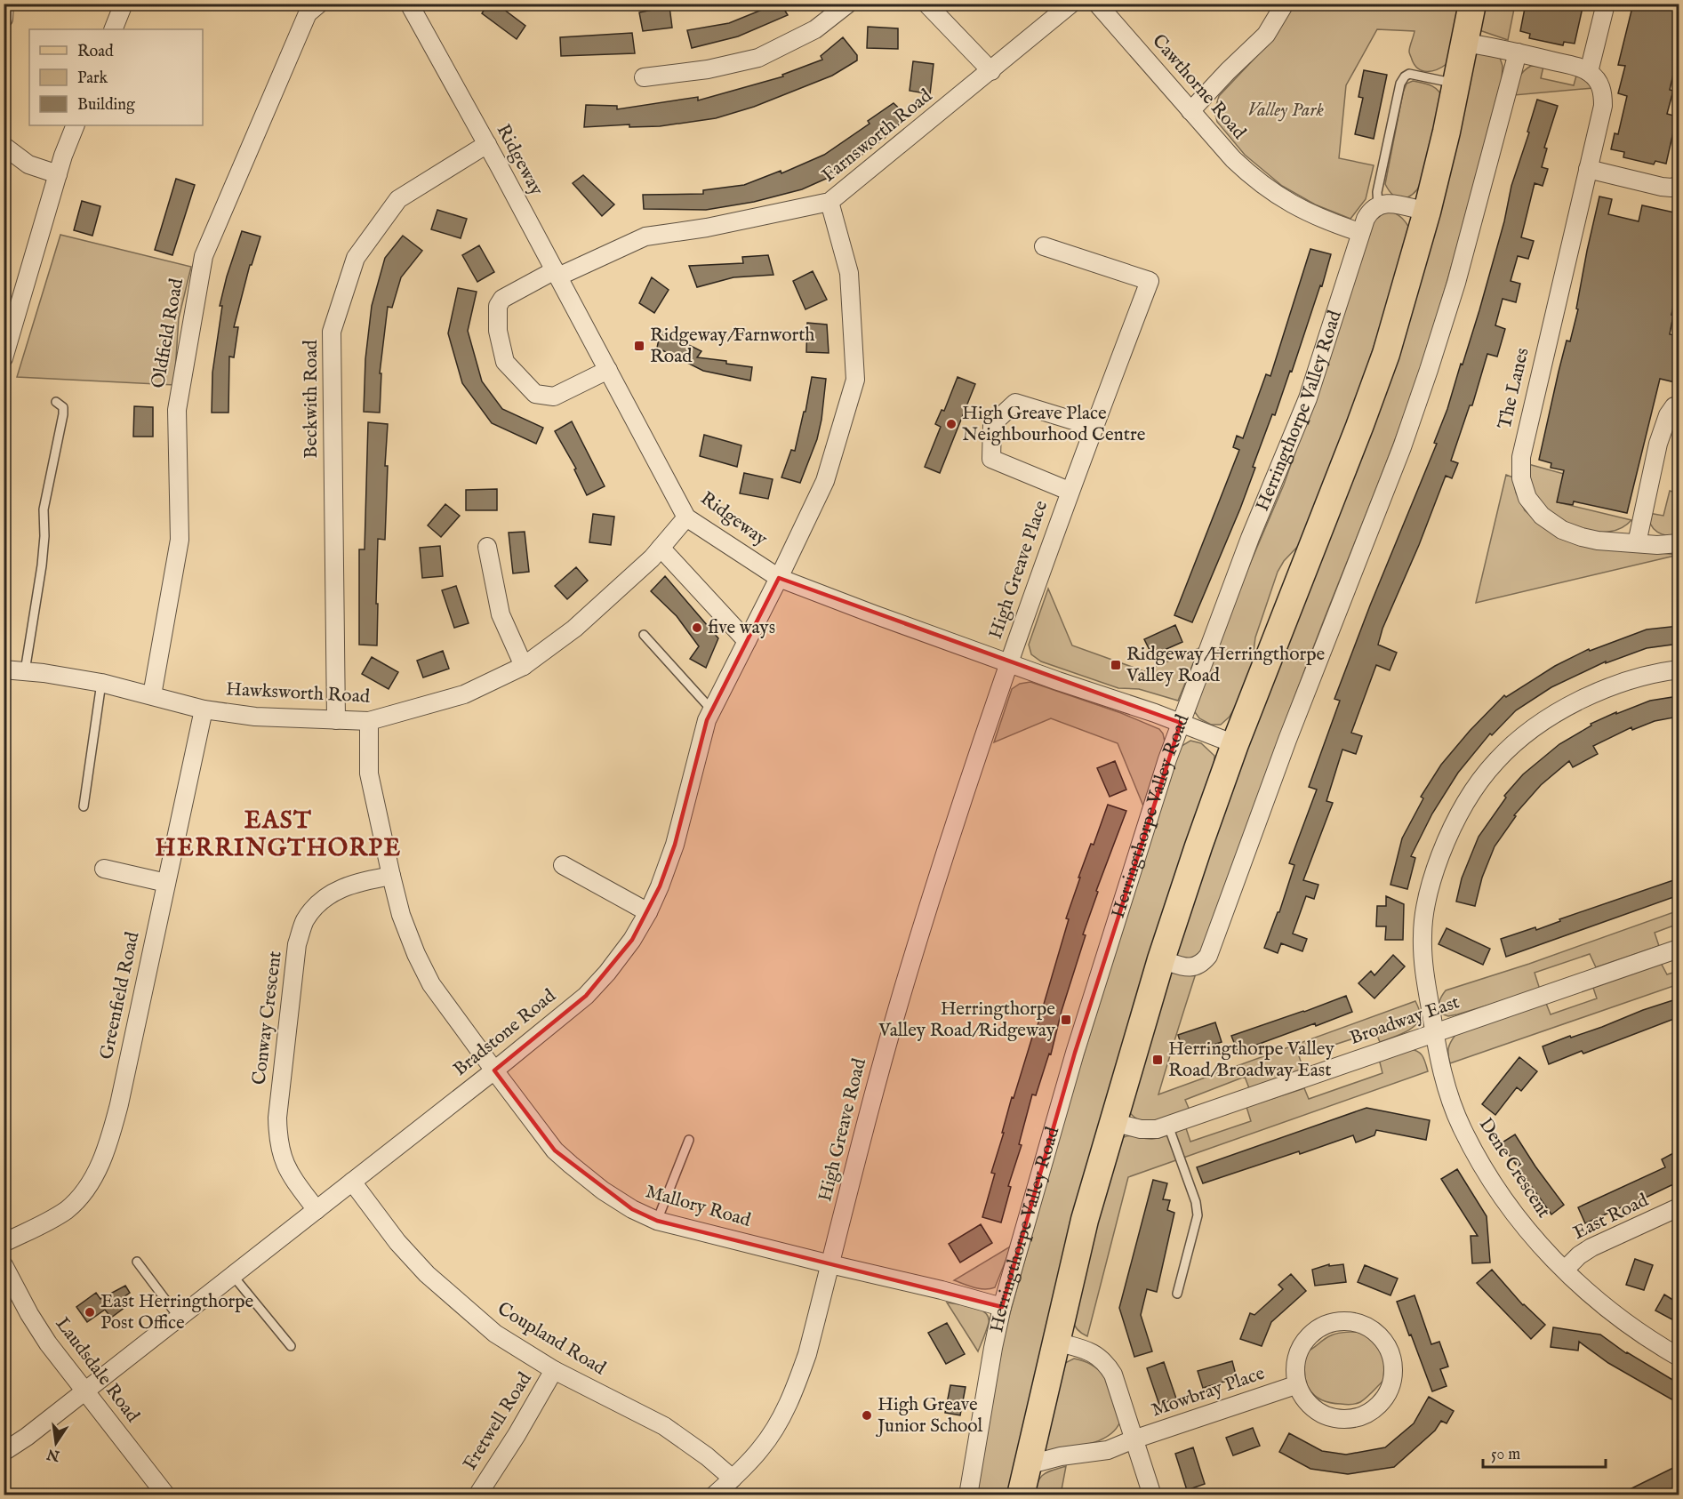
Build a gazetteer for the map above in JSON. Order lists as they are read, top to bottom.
{
  "streets": {
    "street": [
      "Cawthorne Road",
      "Farnsworth Road",
      "Ridgeway",
      "Oldfield Road",
      "The Lanes",
      "Beckwith Road",
      "Herringthorpe Valley Road",
      "High Greave Place",
      "Hawksworth Road",
      "Greenfield Road",
      "Conway Crescent",
      "Broadway East",
      "Bradstone Road",
      "High Greave Road",
      "Dene Crescent",
      "Mallory Road",
      "East Road",
      "Coupland Road",
      "Laudsdale Road",
      "Mowbray Place",
      "Fretwell Road"
    ]
  },
  "crossings": [
    ["Cawthorne Road", "Herringthorpe Valley Road"],
    ["Farnsworth Road", "Ridgeway"],
    ["Farnsworth Road", "Bradstone Road"],
    ["Ridgeway", "Beckwith Road"],
    ["Ridgeway", "Herringthorpe Valley Road"],
    ["Ridgeway", "High Greave Place"],
    ["Ridgeway", "Hawksworth Road"],
    ["Ridgeway", "Bradstone Road"],
    ["Ridgeway", "High Greave Road"],
    ["Oldfield Road", "Hawksworth Road"],
    ["Beckwith Road", "Hawksworth Road"],
    ["Herringthorpe Valley Road", "Mallory Road"],
    ["High Greave Place", "High Greave Road"],
    ["Hawksworth Road", "Greenfield Road"],
    ["Hawksworth Road", "Mallory Road"],
    ["Conway Crescent", "Bradstone Road"],
    ["Conway Crescent", "Mallory Road"],
    ["Broadway East", "Dene Crescent"],
    ["Bradstone Road", "Mallory Road"],
    ["Bradstone Road", "Coupland Road"],
    ["Bradstone Road", "Laudsdale Road"],
    ["High Greave Road", "Mallory Road"],
    ["High Greave Road", "Coupland Road"],
    ["Dene Crescent", "East Road"],
    ["Coupland Road", "Fretwell Road"]
  ],
  "districts": ["EAST HERRINGTHORPE"],
  "parks": ["Valley Park"],
  "places": {
    "transit": [
      "Ridgeway/Farnworth Road",
      "Ridgeway/Herringthorpe Valley Road",
      "Herringthorpe Valley Road/Ridgeway",
      "Herringthorpe Valley Road/Broadway East"
    ],
    "other": [
      "High Greave Place Neighbourhood Centre",
      "five ways",
      "East Herringthorpe Post Office",
      "High Greave Junior School"
    ]
  },
  "legend": ["Road", "Park", "Building"],
  "scale_bar": "50 m",
  "north": "bottom"
}
